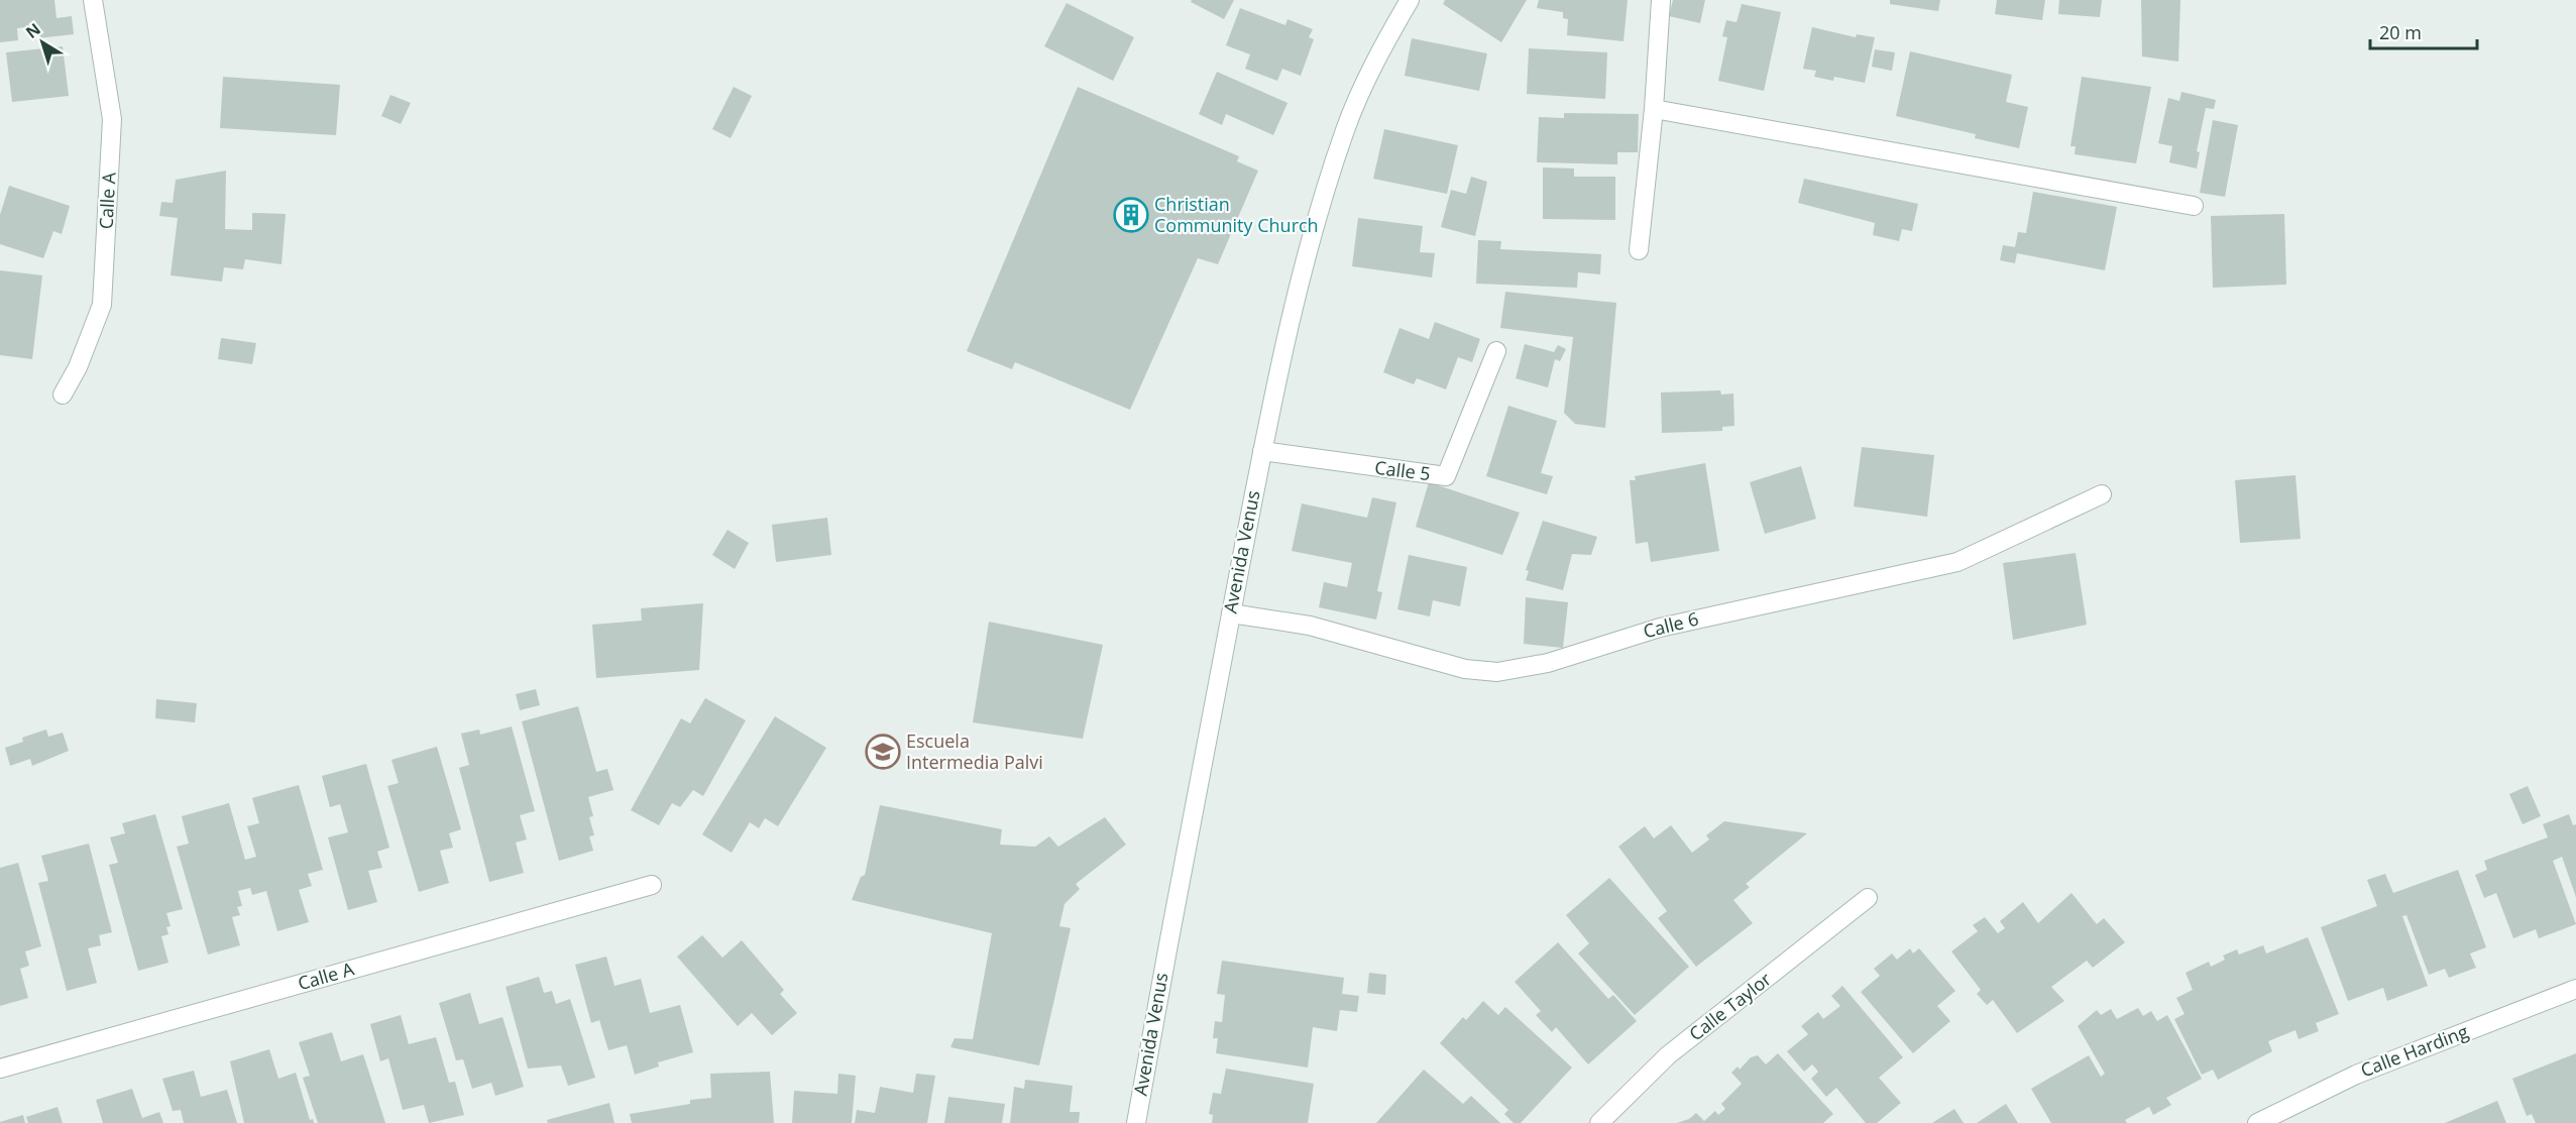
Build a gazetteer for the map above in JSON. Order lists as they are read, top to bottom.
{
  "streets": {
    "street": [
      "Calle A",
      "Calle 5",
      "Avenida Venus",
      "Calle 6",
      "Calle Taylor",
      "Calle Harding"
    ]
  },
  "crossings": [
    ["Calle 5", "Avenida Venus"],
    ["Avenida Venus", "Calle 6"]
  ],
  "places": {
    "building": ["Christian Community Church"],
    "school or university": ["Escuela Intermedia Palvi"]
  },
  "scale_bar": "20 m",
  "north": "top left"
}
